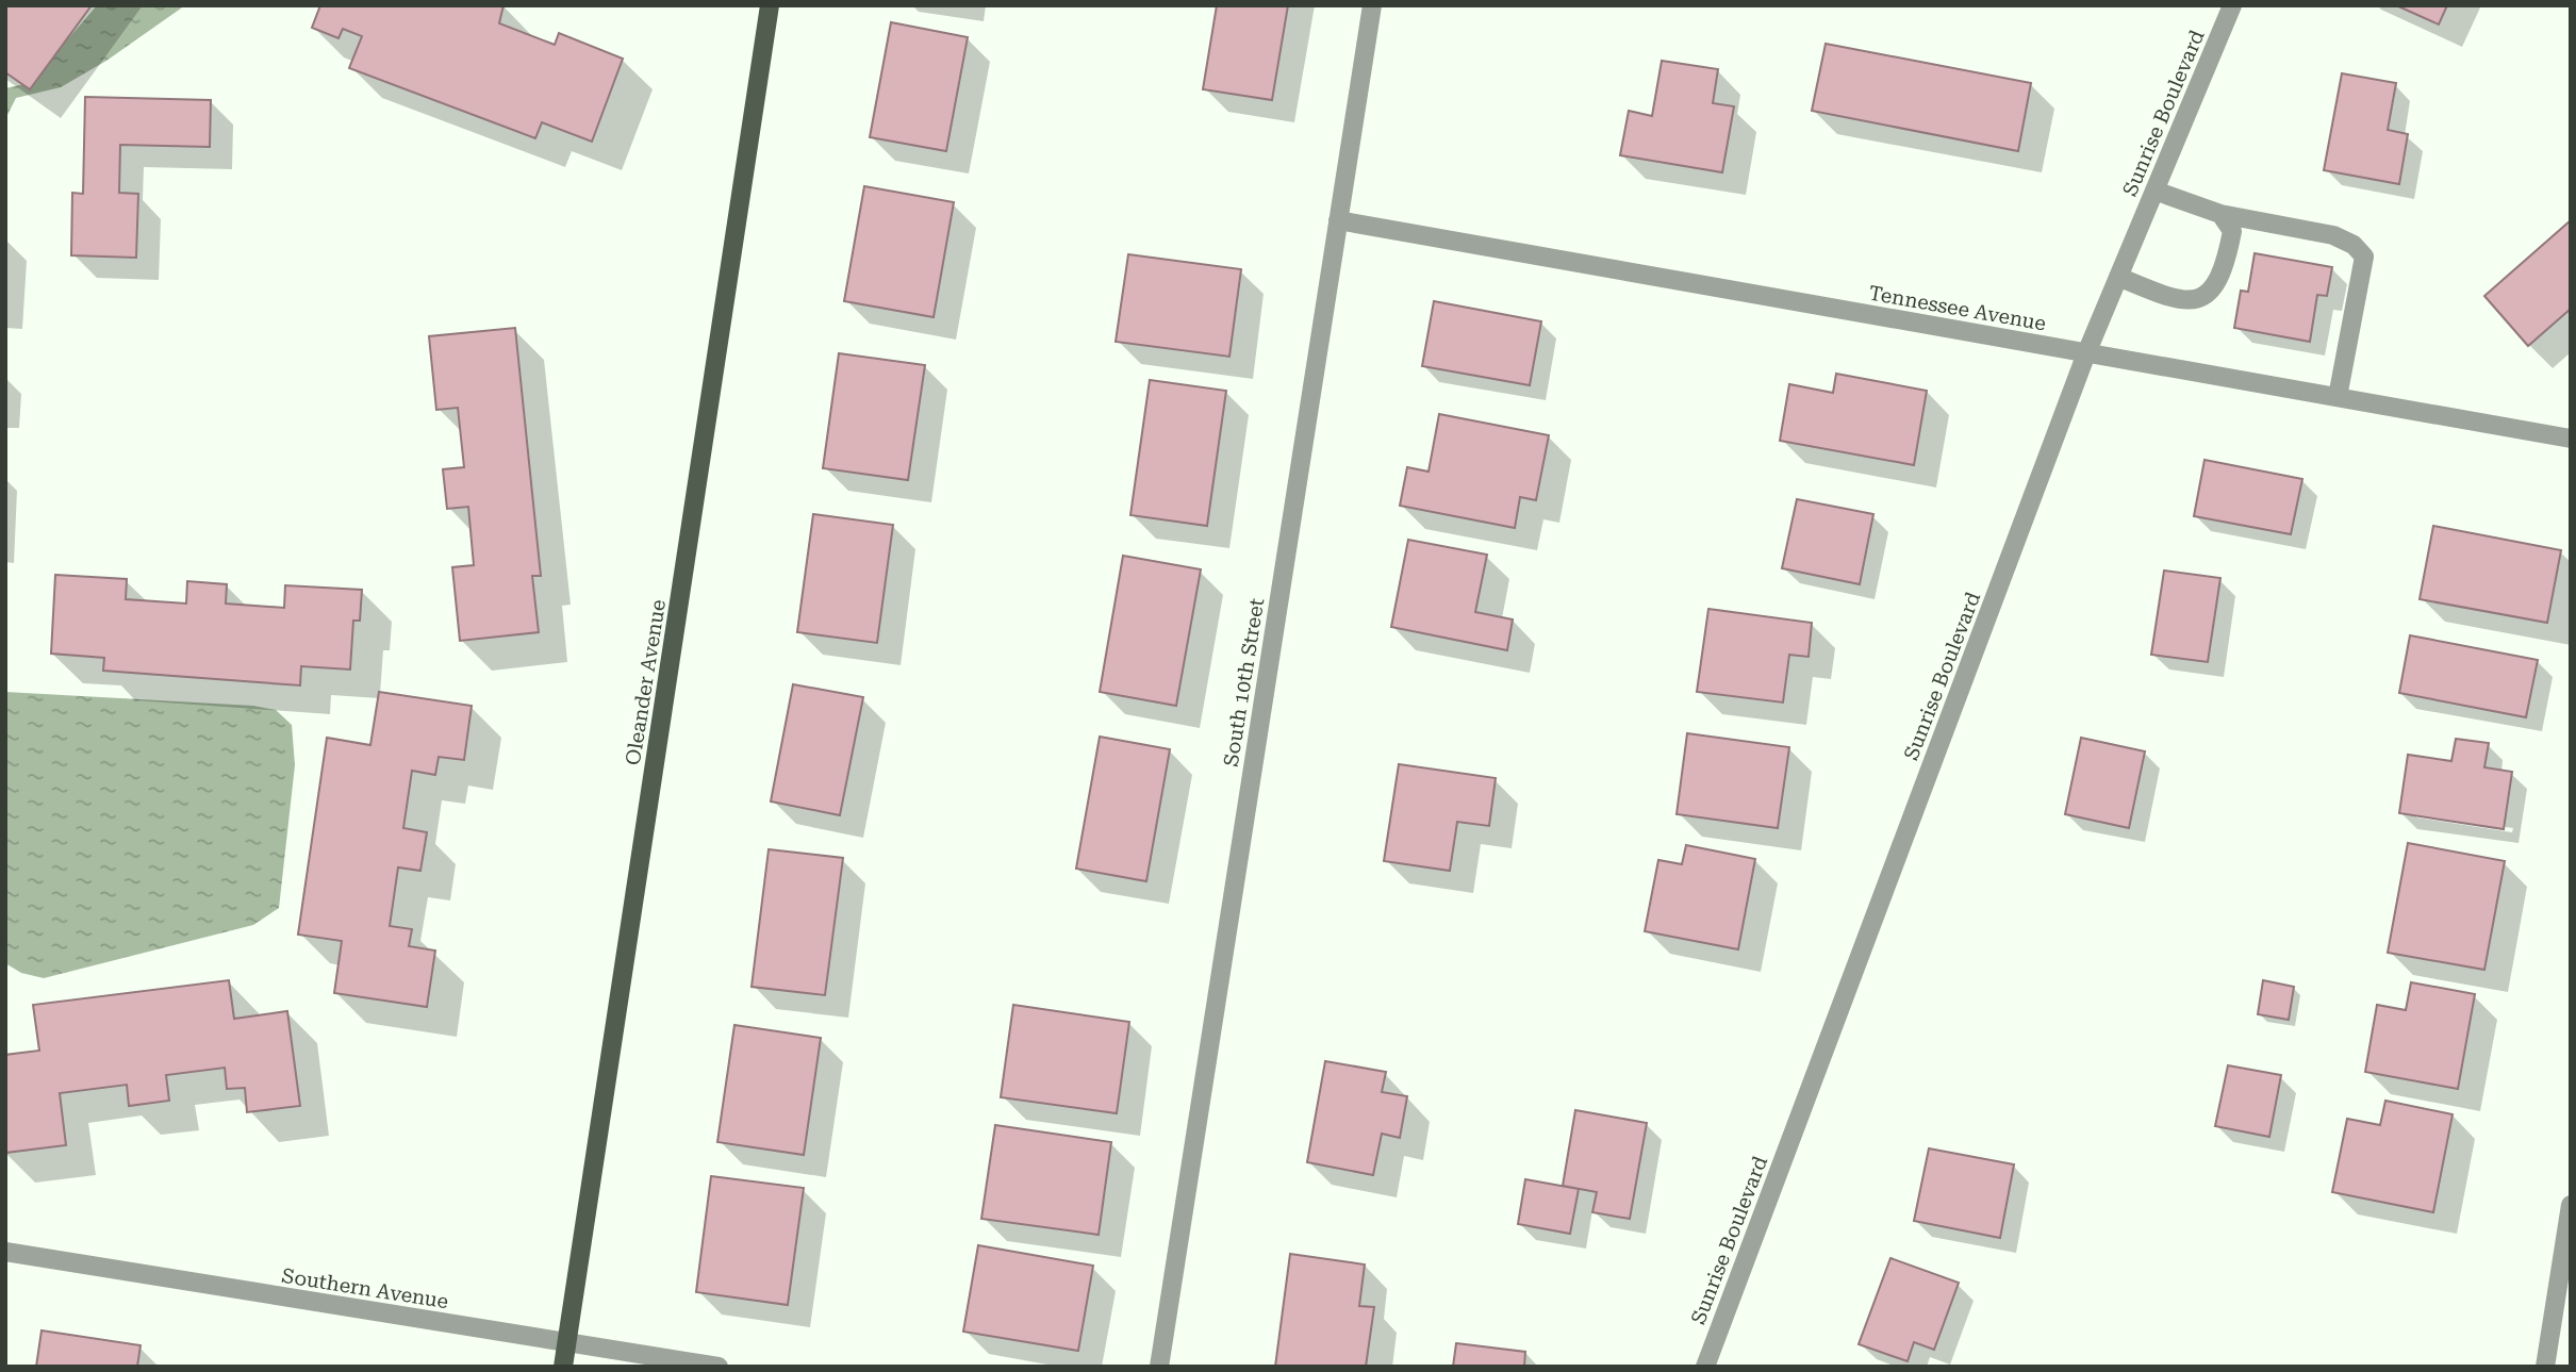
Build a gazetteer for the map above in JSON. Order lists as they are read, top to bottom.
{
  "streets": {
    "main road": ["Oleander Avenue"],
    "street": [
      "Sunrise Boulevard",
      "Tennessee Avenue",
      "South 10th Street",
      "Southern Avenue"
    ]
  },
  "crossings": [
    ["Sunrise Boulevard", "Tennessee Avenue"],
    ["Tennessee Avenue", "South 10th Street"],
    ["Oleander Avenue", "Southern Avenue"]
  ]
}
